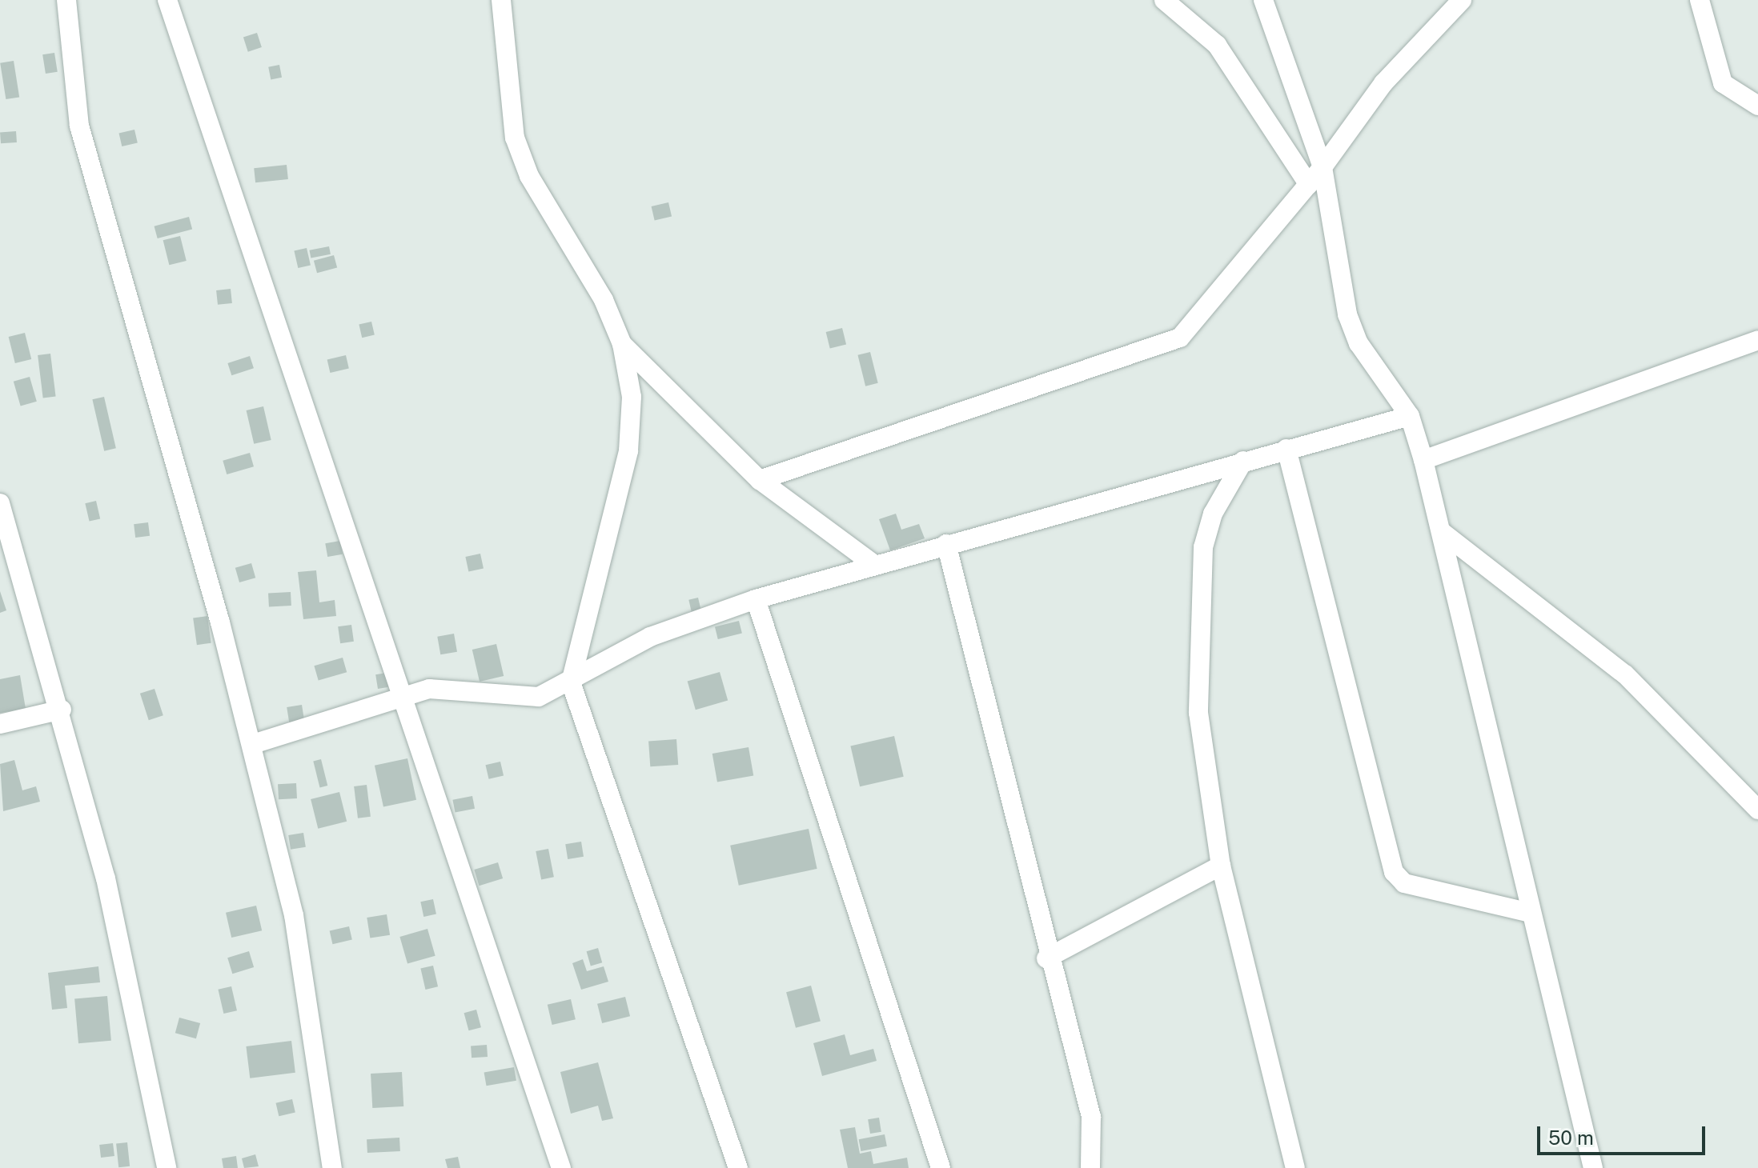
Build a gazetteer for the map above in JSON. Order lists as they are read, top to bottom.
{
  "scale_bar": "50 m"
}
